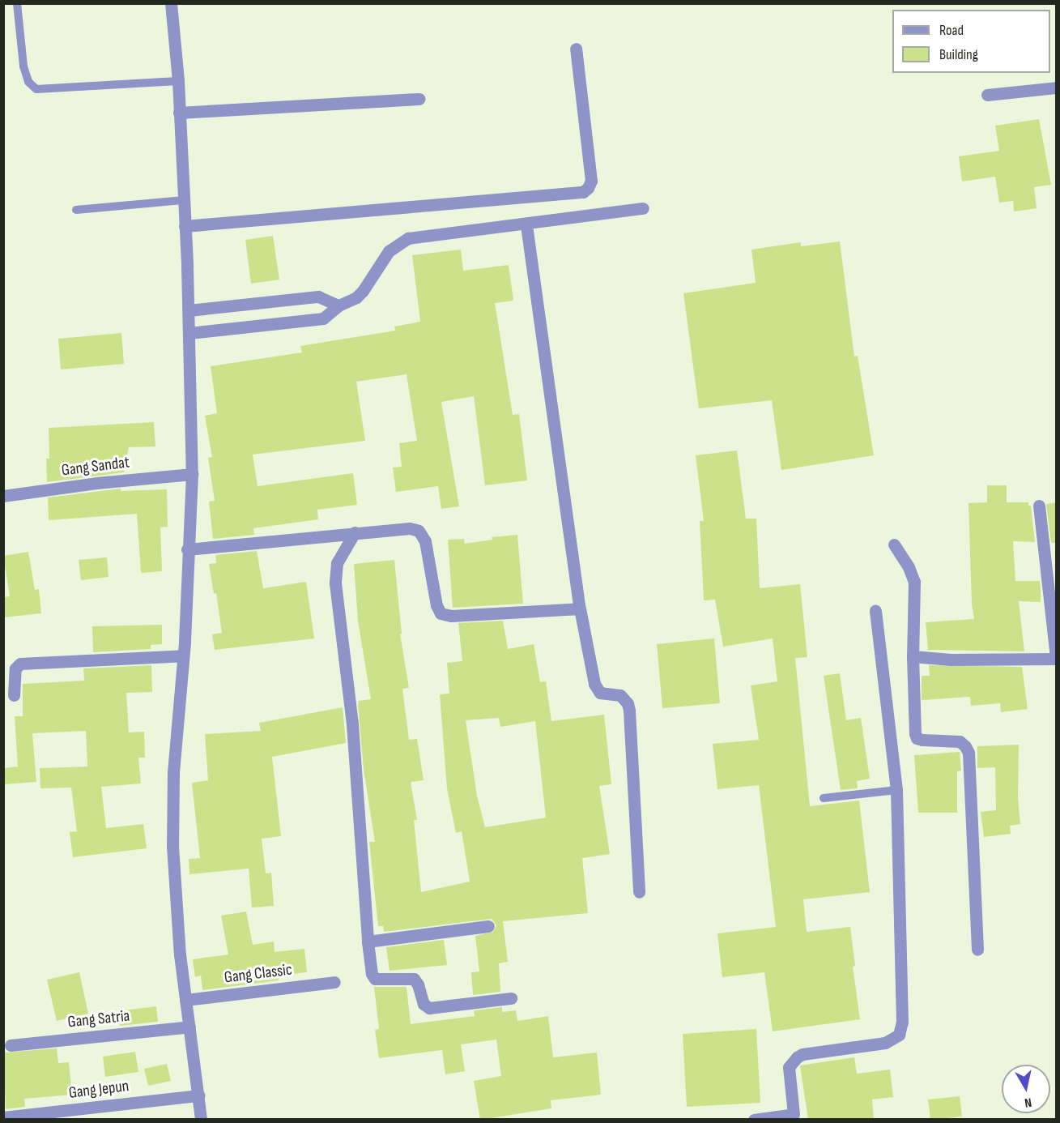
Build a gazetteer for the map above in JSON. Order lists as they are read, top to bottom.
{
  "streets": {
    "street": [
      "Gang Sandat",
      "Gang Classic",
      "Gang Satria",
      "Gang Jepun"
    ]
  },
  "legend": ["Road", "Building"],
  "north": "bottom"
}
